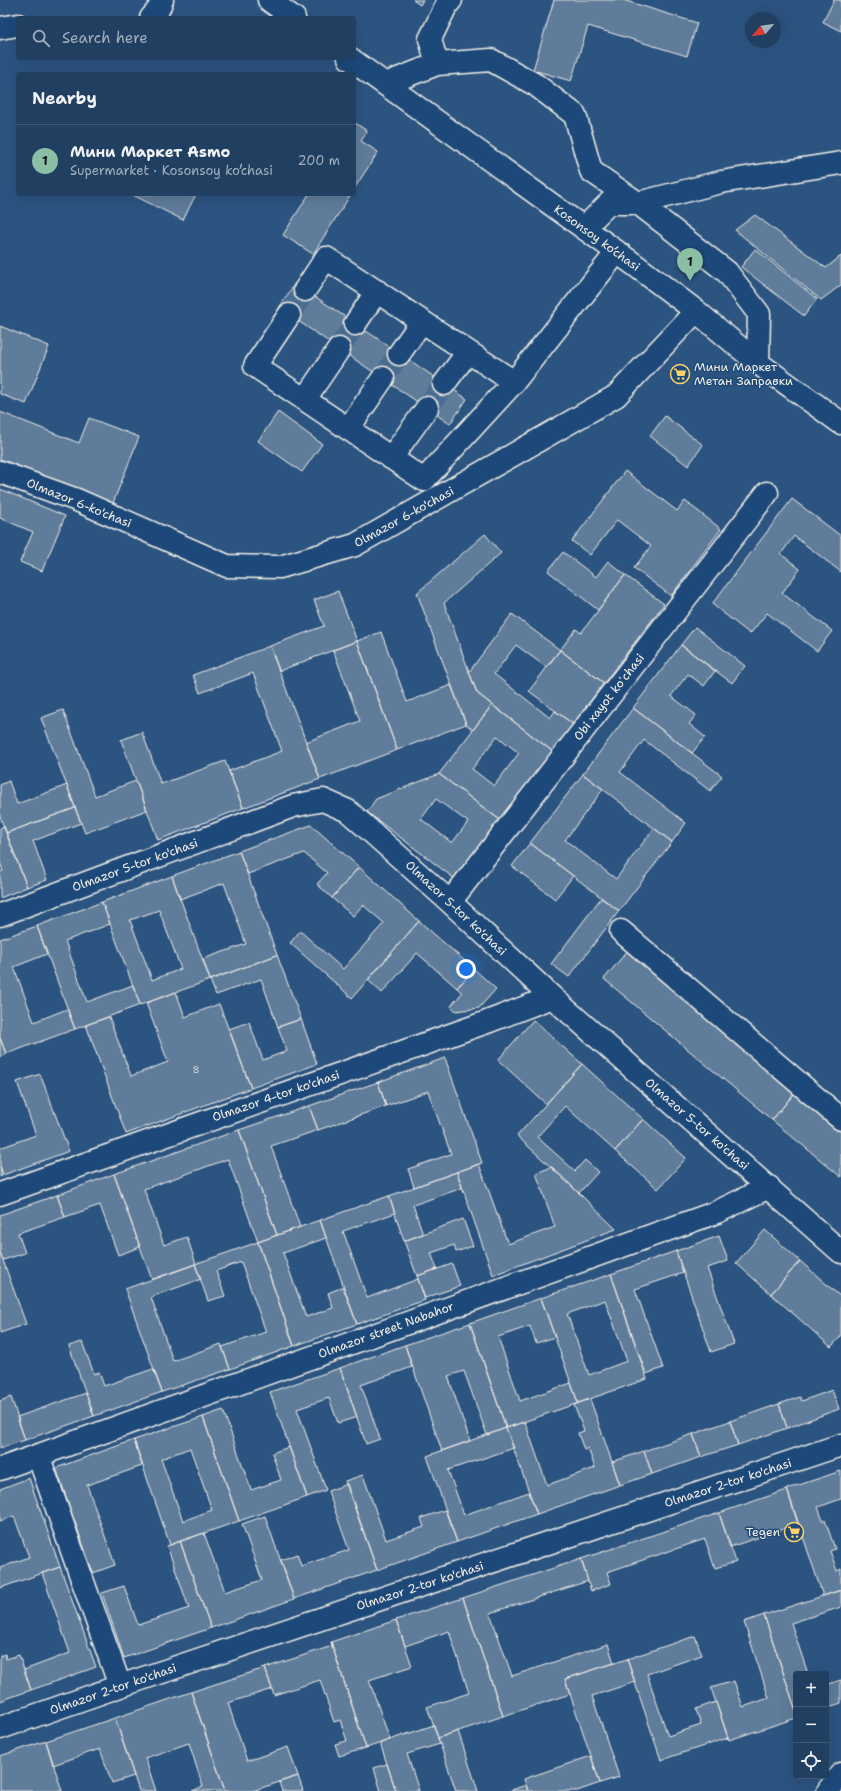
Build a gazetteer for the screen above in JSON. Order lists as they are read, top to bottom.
{
  "streets": {
    "street": [
      "Kosonsoy ko’chasi",
      "Olmazor 6-ko'chasi",
      "Obi xayot koʻchasi",
      "Olmazor 5-tor ko'chasi",
      "Olmazor 4-tor ko'chasi",
      "Olmazor street Nabahor",
      "Olmazor 2-tor ko'chasi"
    ]
  },
  "crossings": [
    ["Kosonsoy ko’chasi", "Olmazor 6-ko'chasi"],
    ["Obi xayot koʻchasi", "Olmazor 5-tor ko'chasi"],
    ["Olmazor 5-tor ko'chasi", "Olmazor 4-tor ko'chasi"],
    ["Olmazor 5-tor ko'chasi", "Olmazor street Nabahor"]
  ],
  "places": {
    "supermarket": ["Мини Маркет Метан Заправки", "Tegen"]
  },
  "house_numbers": ["8"],
  "north": "bottom left",
  "page": {
    "search": "Search here",
    "heading": "Nearby",
    "list": [
      {
        "mark": "1",
        "name": "Мини Маркет Asmo",
        "note": "Supermarket · Kosonsoy ko’chasi",
        "value": "200 m"
      }
    ],
    "pins": "1",
    "map_buttons": ["+", "−"]
  }
}
